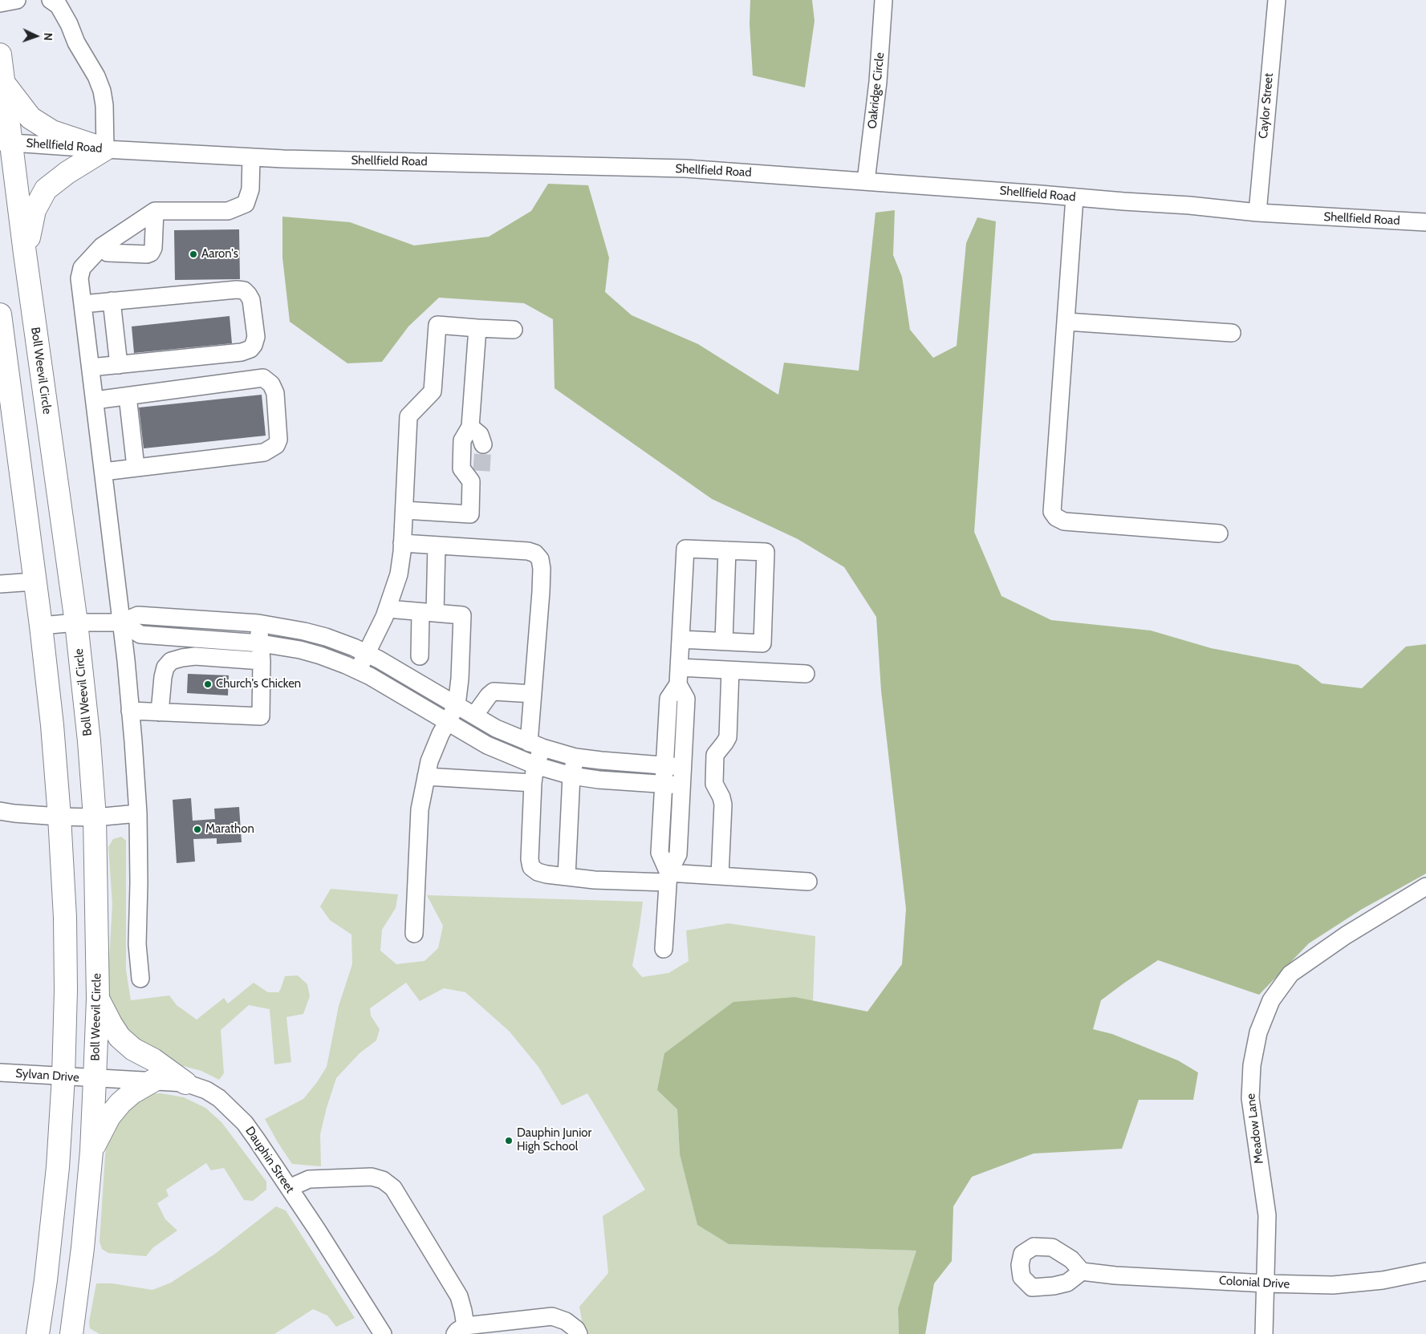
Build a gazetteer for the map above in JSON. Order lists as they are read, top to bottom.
{
  "streets": {
    "highway": ["Boll Weevil Circle"],
    "street": [
      "Oakridge Circle",
      "Caylor Street",
      "Shellfield Road",
      "Sylvan Drive",
      "Meadow Lane",
      "Dauphin Street",
      "Colonial Drive"
    ]
  },
  "crossings": [
    ["Oakridge Circle", "Shellfield Road"],
    ["Caylor Street", "Shellfield Road"],
    ["Shellfield Road", "Boll Weevil Circle"],
    ["Boll Weevil Circle", "Sylvan Drive"],
    ["Boll Weevil Circle", "Dauphin Street"],
    ["Sylvan Drive", "Dauphin Street"],
    ["Meadow Lane", "Colonial Drive"]
  ],
  "places": [
    "Aaron's",
    "Church's Chicken",
    "Marathon",
    "Dauphin Junior High School"
  ],
  "north": "right"
}
